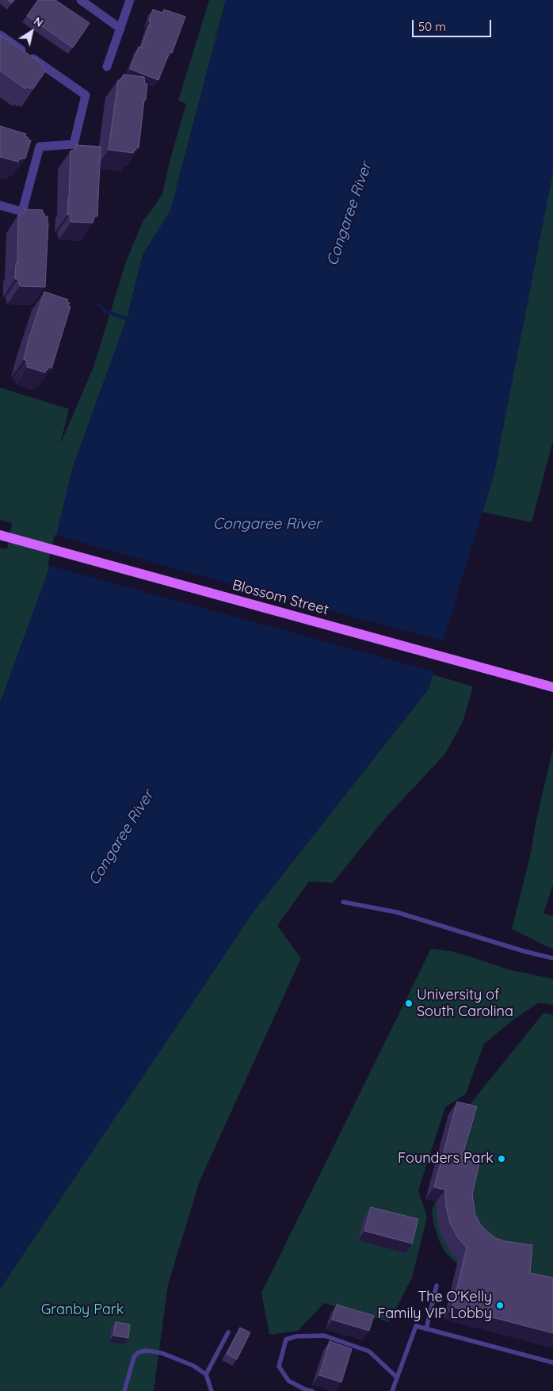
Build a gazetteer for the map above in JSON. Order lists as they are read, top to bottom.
{
  "streets": {
    "main road": ["Blossom Street"]
  },
  "water": ["Congaree River"],
  "parks": ["Granby Park"],
  "places": ["University of South Carolina", "Founders Park", "The O'Kelly Family VIP Lobby"],
  "scale_bar": "50 m",
  "north": "top right"
}
